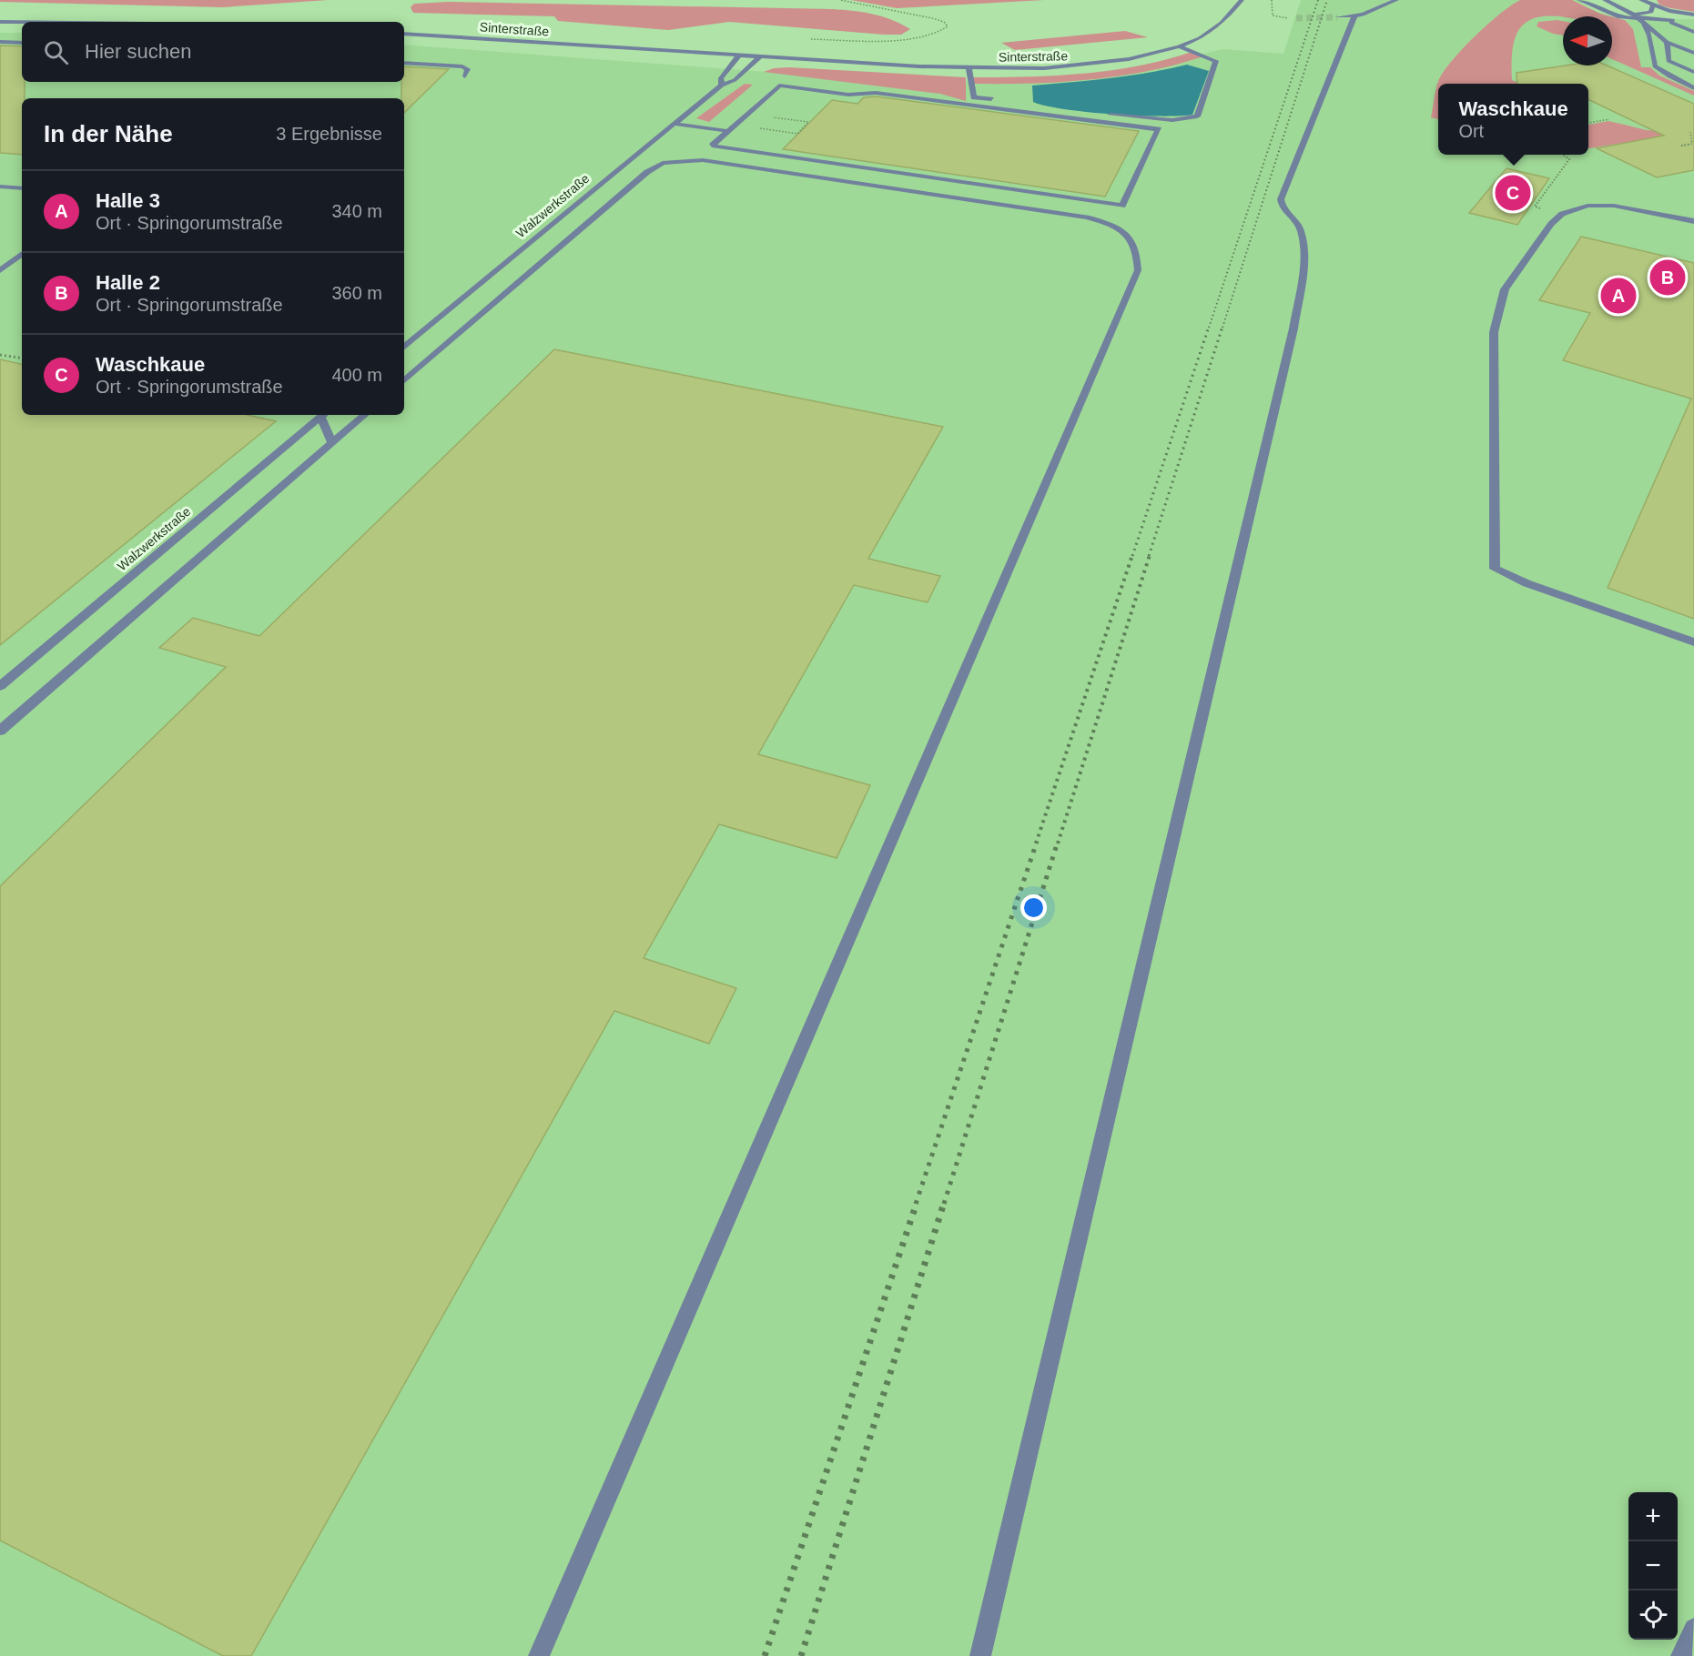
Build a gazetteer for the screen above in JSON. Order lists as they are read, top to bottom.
{
  "streets": {
    "street": ["Sinterstraße", "Walzwerkstraße"]
  },
  "crossings": [
    ["Sinterstraße", "Walzwerkstraße"]
  ],
  "north": "left",
  "page": {
    "search": "Hier suchen",
    "popup": ["Waschkaue", "Ort"],
    "heading": ["In der Nähe", "3 Ergebnisse"],
    "list": [
      {
        "mark": "A",
        "name": "Halle 3",
        "note": "Ort · Springorumstraße",
        "value": "340 m"
      },
      {
        "mark": "B",
        "name": "Halle 2",
        "note": "Ort · Springorumstraße",
        "value": "360 m"
      },
      {
        "mark": "C",
        "name": "Waschkaue",
        "note": "Ort · Springorumstraße",
        "value": "400 m"
      }
    ],
    "pins": ["C", "B", "A"],
    "map_buttons": ["+", "−"]
  }
}
